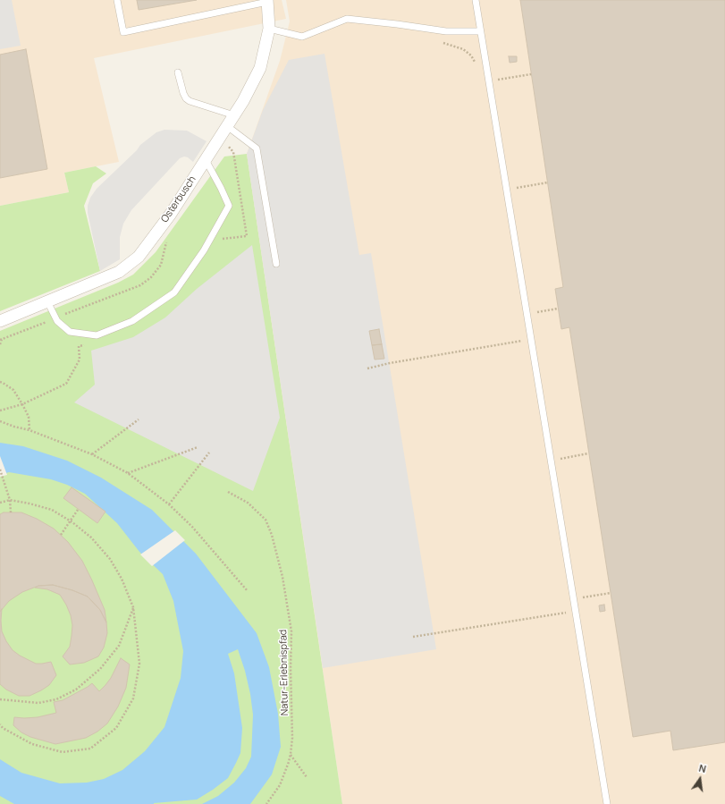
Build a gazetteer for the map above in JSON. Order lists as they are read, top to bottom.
{
  "streets": {
    "street": ["Osterbusch"],
    "path": ["Natur-Erlebnispfad"]
  },
  "north": "top"
}
